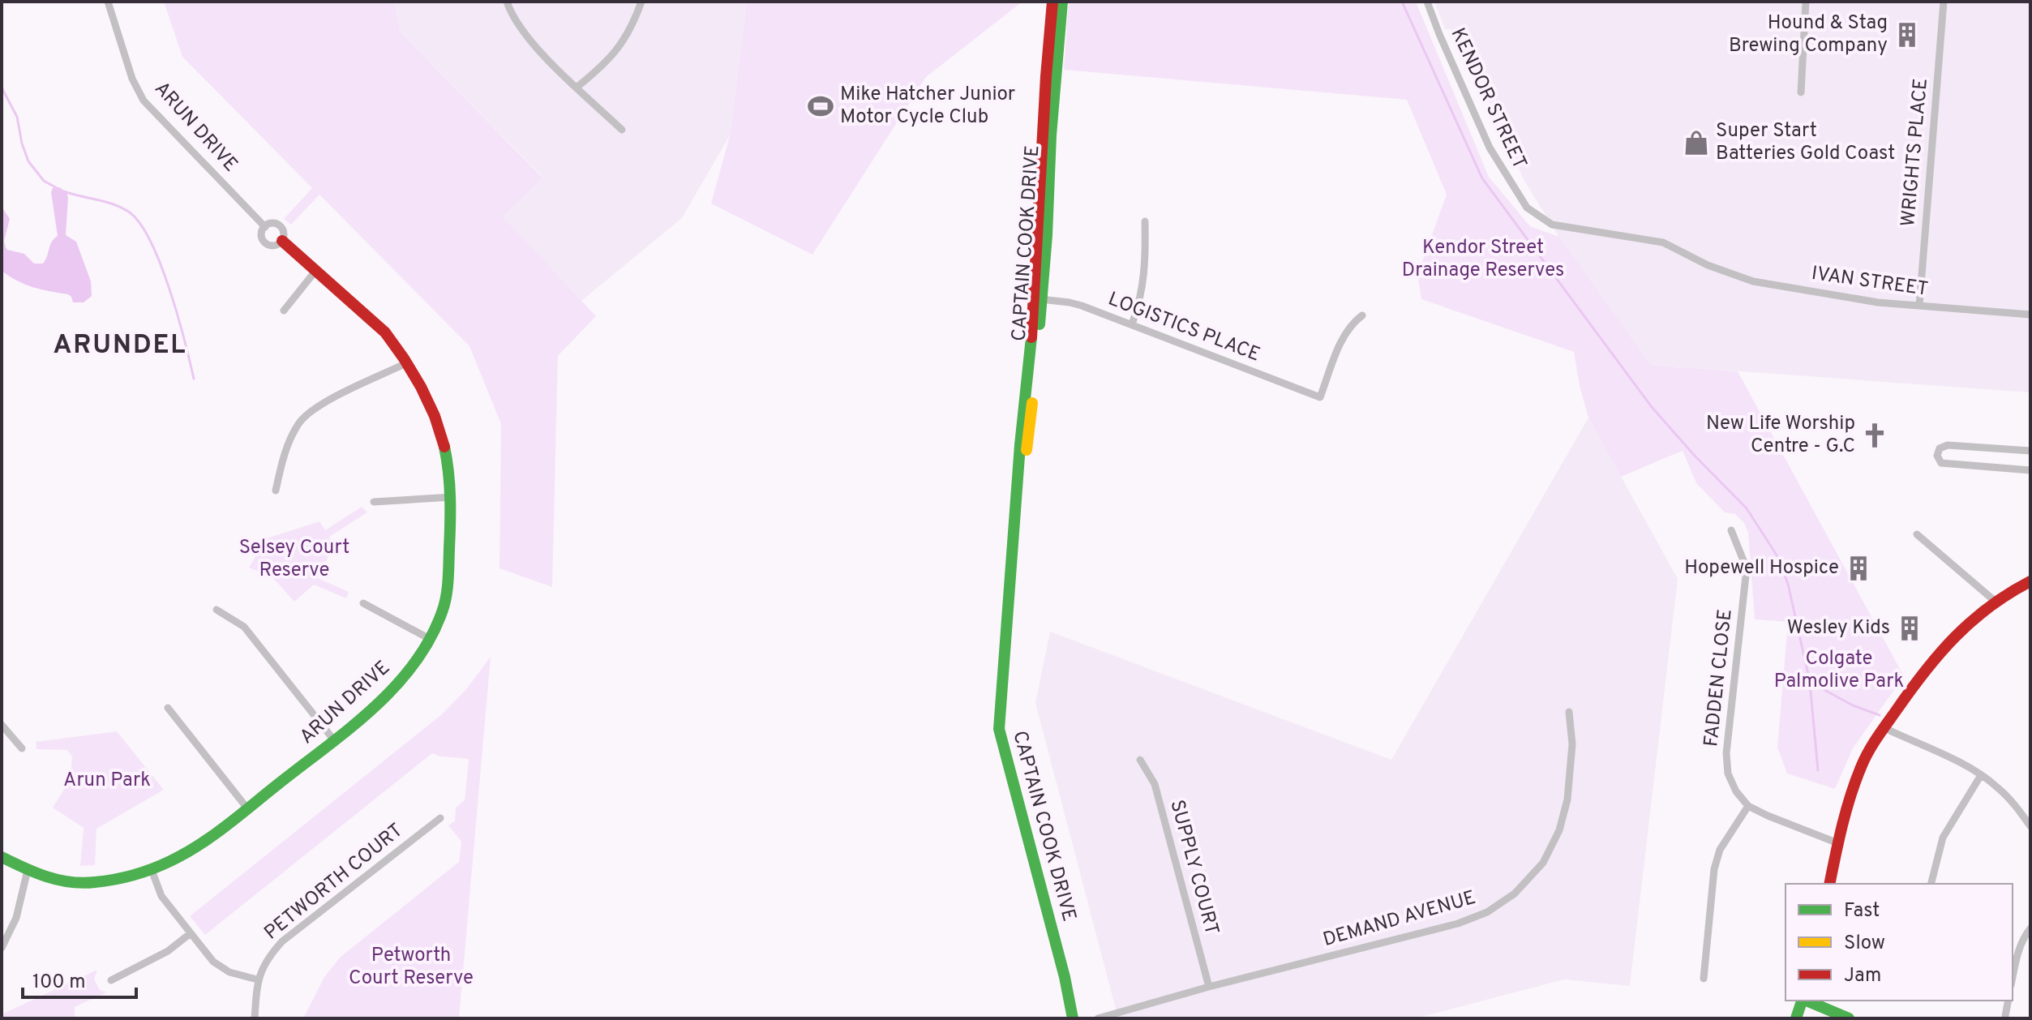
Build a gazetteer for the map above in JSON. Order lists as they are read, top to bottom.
{
  "streets": {
    "street": [
      "KENDOR STREET",
      "ARUN DRIVE",
      "WRIGHTS PLACE",
      "CAPTAIN COOK DRIVE",
      "IVAN STREET",
      "LOGISTICS PLACE",
      "FADDEN CLOSE",
      "SUPPLY COURT",
      "PETWORTH COURT",
      "DEMAND AVENUE"
    ]
  },
  "crossings": [
    ["KENDOR STREET", "IVAN STREET"],
    ["WRIGHTS PLACE", "IVAN STREET"],
    ["CAPTAIN COOK DRIVE", "LOGISTICS PLACE"],
    ["SUPPLY COURT", "DEMAND AVENUE"]
  ],
  "districts": ["ARUNDEL"],
  "parks": [
    "Kendor Street Drainage Reserves",
    "Selsey Court Reserve",
    "Colgate Palmolive Park",
    "Arun Park",
    "Petworth Court Reserve"
  ],
  "places": {
    "building": ["Hound & Stag Brewing Company", "Hopewell Hospice", "Wesley Kids"],
    "sports": ["Mike Hatcher Junior Motor Cycle Club"],
    "shop": ["Super Start Batteries Gold Coast"],
    "church": ["New Life Worship Centre - G.C"]
  },
  "legend": ["Fast", "Slow", "Jam"],
  "scale_bar": "100 m"
}
